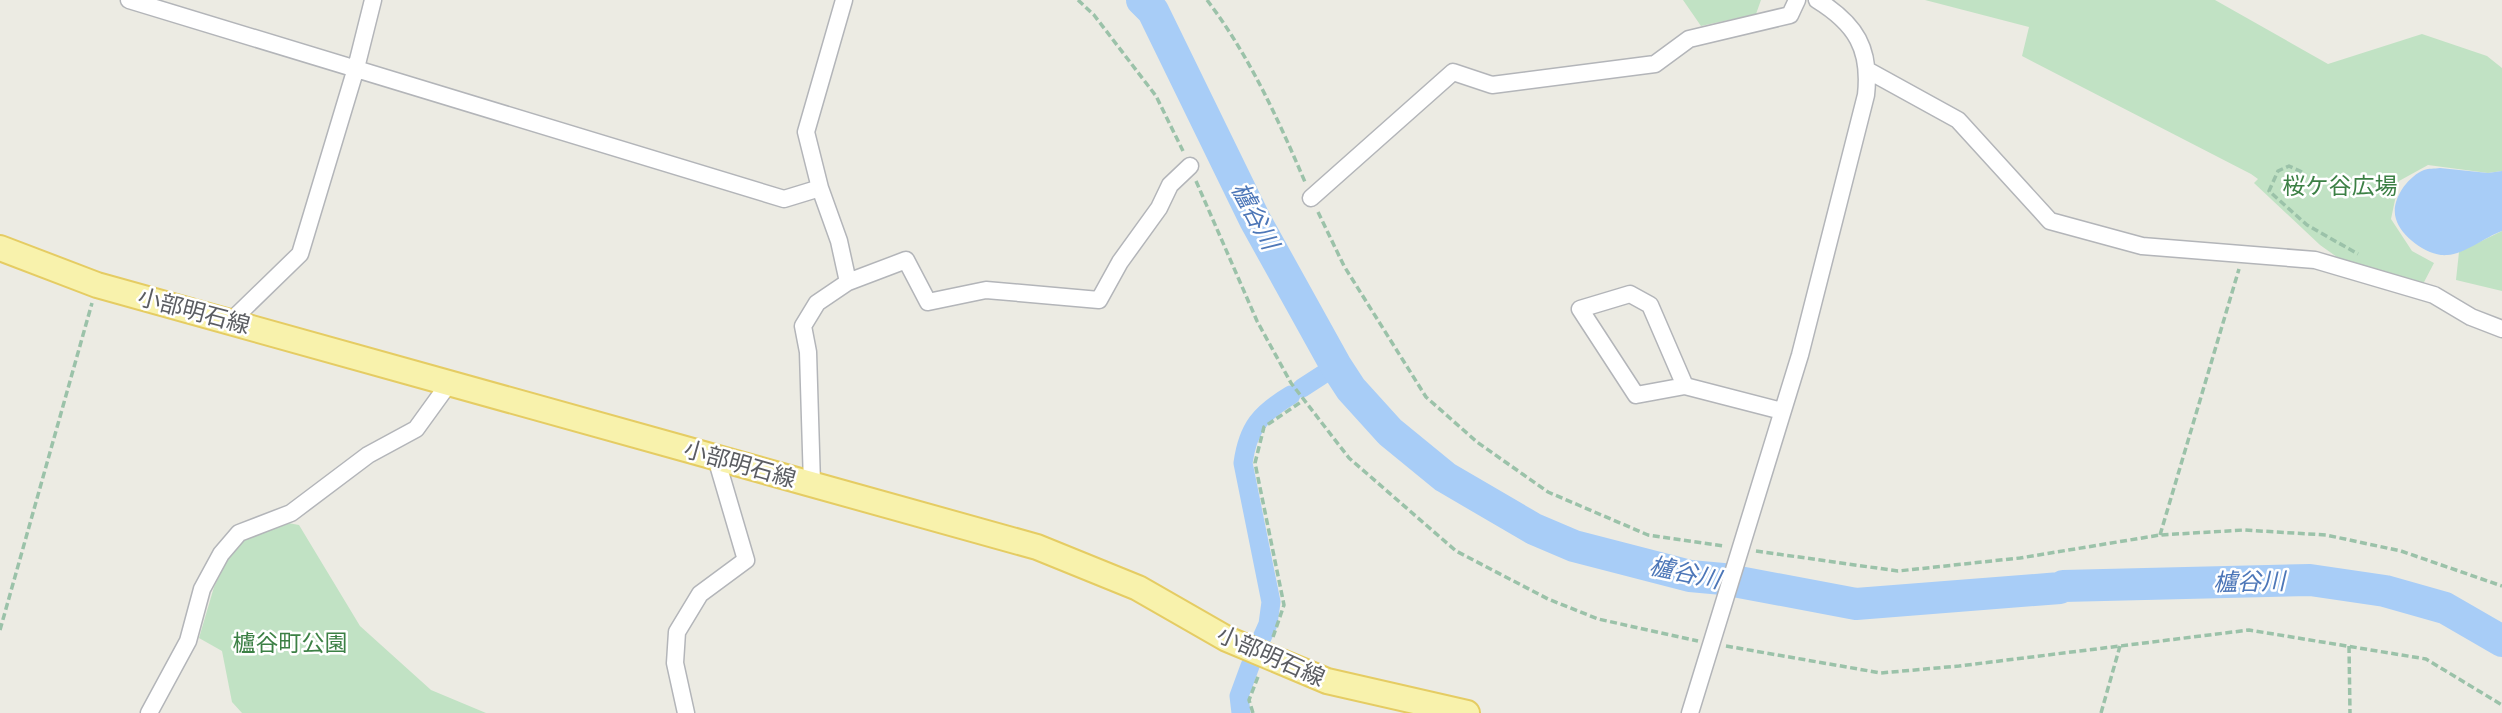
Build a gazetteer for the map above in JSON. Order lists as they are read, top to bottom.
{
  "streets": {
    "main road": ["小部明石線"]
  },
  "water": ["櫨谷川"],
  "parks": ["桜ケ谷広場", "櫨谷町公園"]
}
